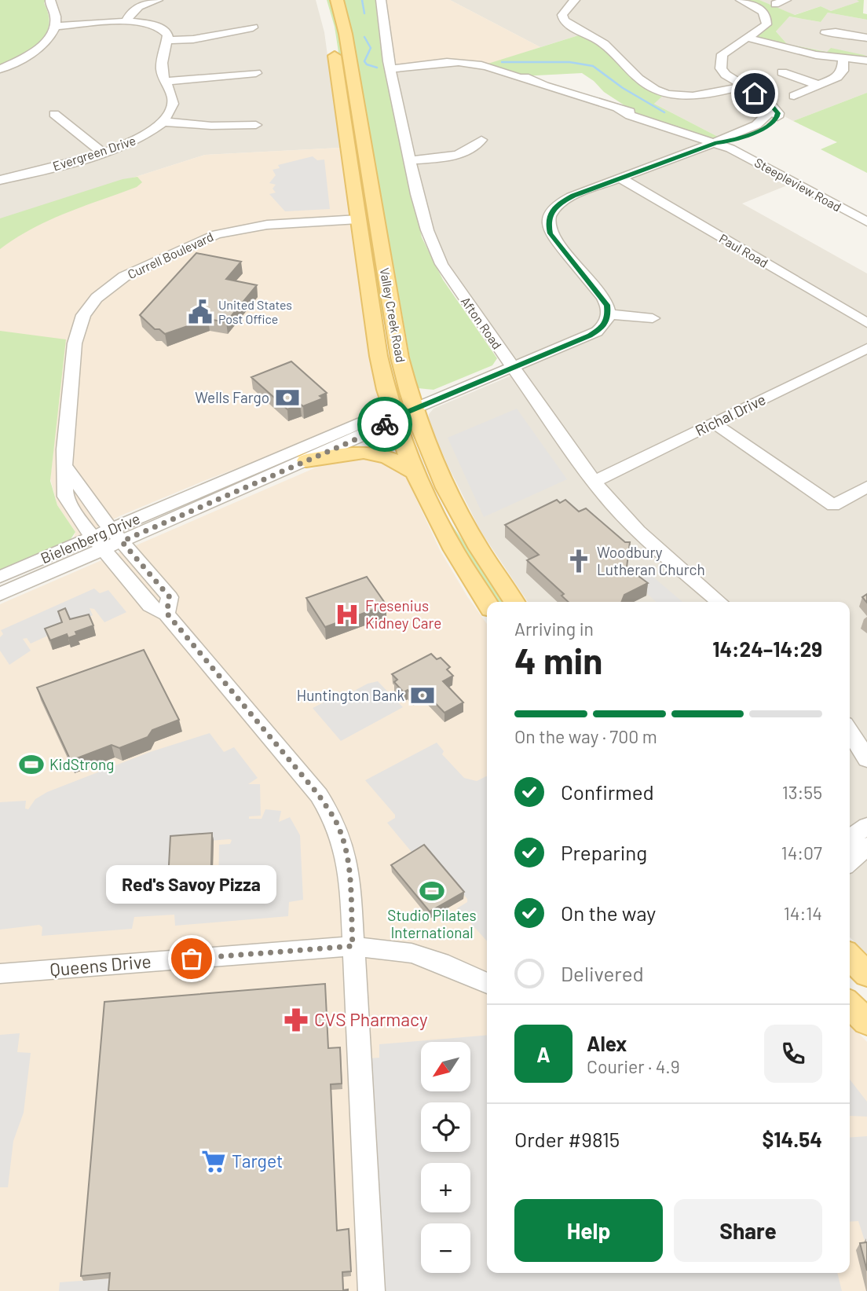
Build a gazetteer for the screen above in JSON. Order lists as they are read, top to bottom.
{
  "streets": {
    "main road": ["Valley Creek Road"],
    "street": [
      "Evergreen Drive",
      "Steepleview Road",
      "Paul Road",
      "Currell Boulevard",
      "Afton Road",
      "Richal Drive",
      "Bielenberg Drive",
      "Queens Drive"
    ]
  },
  "crossings": [
    ["Steepleview Road", "Afton Road"],
    ["Currell Boulevard", "Valley Creek Road"],
    ["Currell Boulevard", "Bielenberg Drive"],
    ["Currell Boulevard", "Queens Drive"],
    ["Valley Creek Road", "Bielenberg Drive"],
    ["Afton Road", "Richal Drive"],
    ["Afton Road", "Bielenberg Drive"]
  ],
  "places": {
    "public building": ["United States Post Office"],
    "bank": ["Wells Fargo", "Huntington Bank"],
    "church": ["Woodbury Lutheran Church"],
    "hospital": ["Fresenius Kidney Care"],
    "sports": ["KidStrong", "Studio Pilates International"],
    "other": ["Red's Savoy Pizza"],
    "pharmacy": ["CVS Pharmacy"],
    "supermarket": ["Target"]
  },
  "north": "bottom left",
  "page": {
    "heading": ["4 min", "Arriving in", "14:24–14:29"],
    "panel": [
      "Alex",
      "Courier · 4.9",
      "Order #9815",
      "$14.54"
    ],
    "bar": "On the way · 700 m",
    "list": [
      ["Confirmed", "13:55"],
      ["Preparing", "14:07"],
      ["On the way", "14:14"],
      "Delivered"
    ],
    "bubble": "Red's Savoy Pizza",
    "round": "A",
    "map_buttons": ["+", "−"],
    "buttons": ["Help", "Share"]
  }
}
